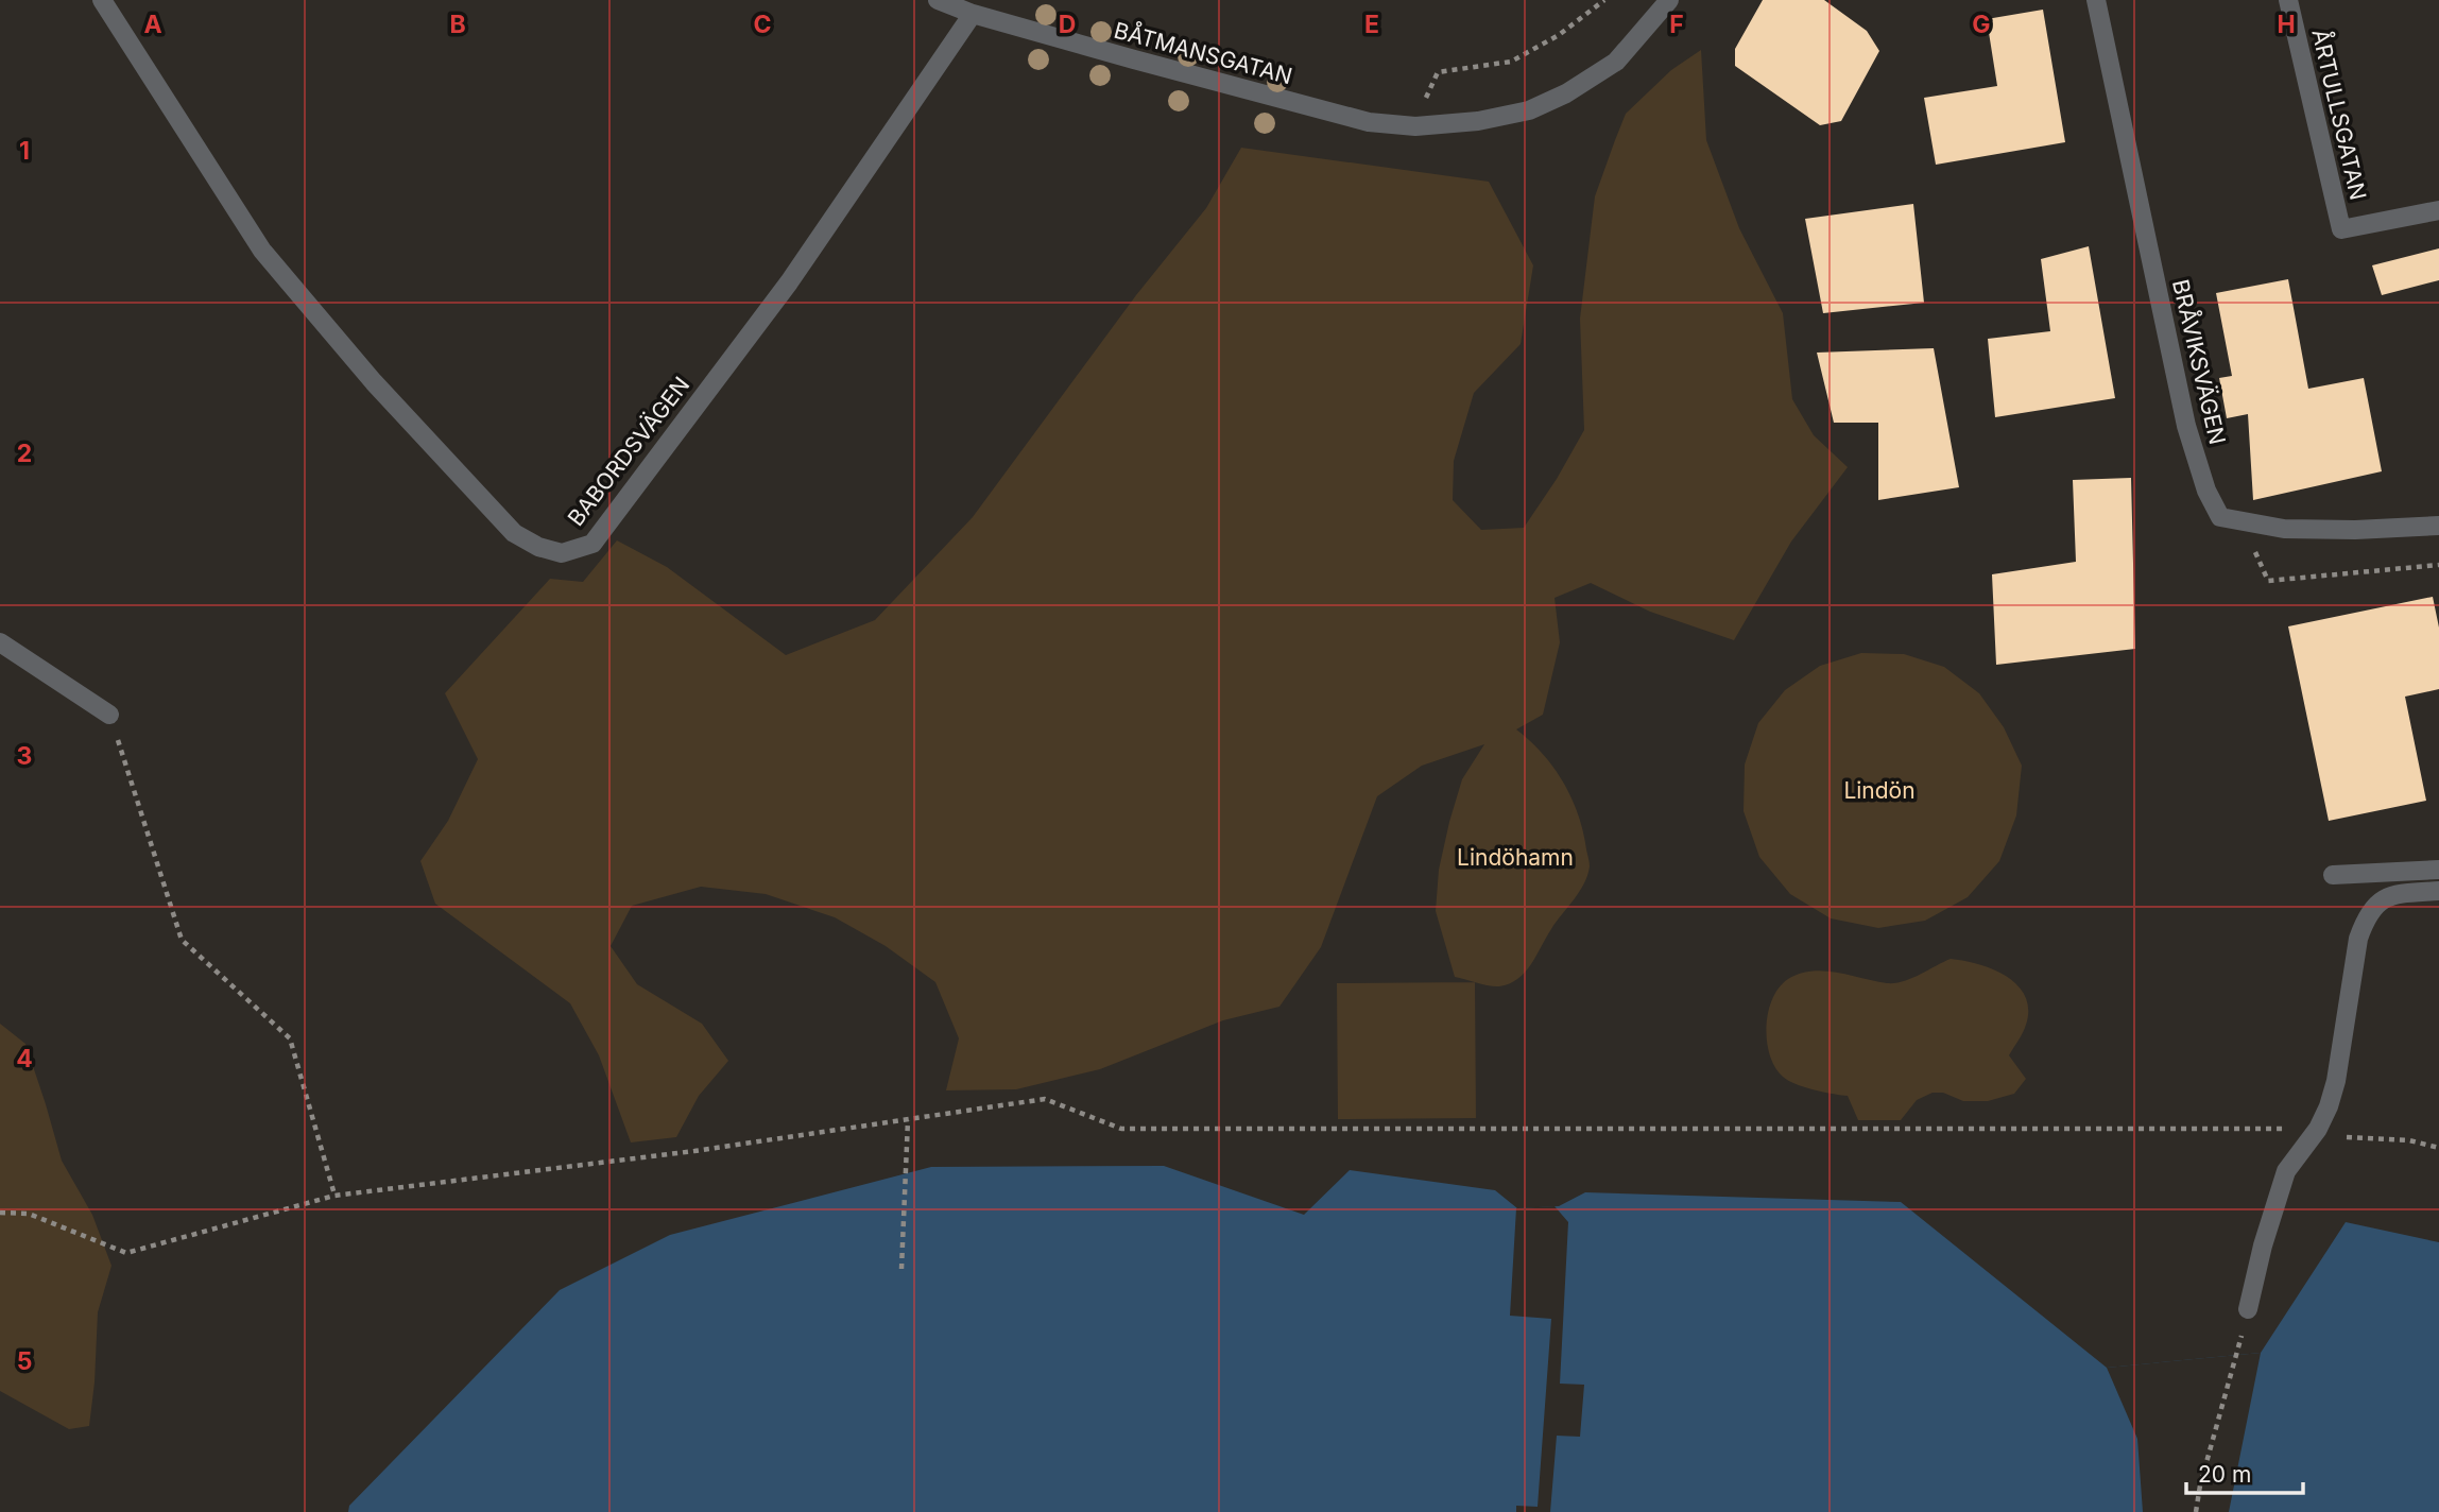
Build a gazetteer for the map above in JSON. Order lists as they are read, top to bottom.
{
  "streets": {
    "street": [
      "BÅTMANSGATAN",
      "ÅRTULLSGATAN",
      "BRÅVIKSVÄGEN",
      "BABORDSVÄGEN"
    ]
  },
  "crossings": [
    ["BÅTMANSGATAN", "BABORDSVÄGEN"]
  ],
  "parks": ["Lindön", "Lindöhamn"],
  "scale_bar": "20 m",
  "grid": {
    "columns": [
      "A",
      "B",
      "C",
      "D",
      "E",
      "F",
      "G",
      "H"
    ],
    "rows": [
      "1",
      "2",
      "3",
      "4",
      "5"
    ]
  }
}
